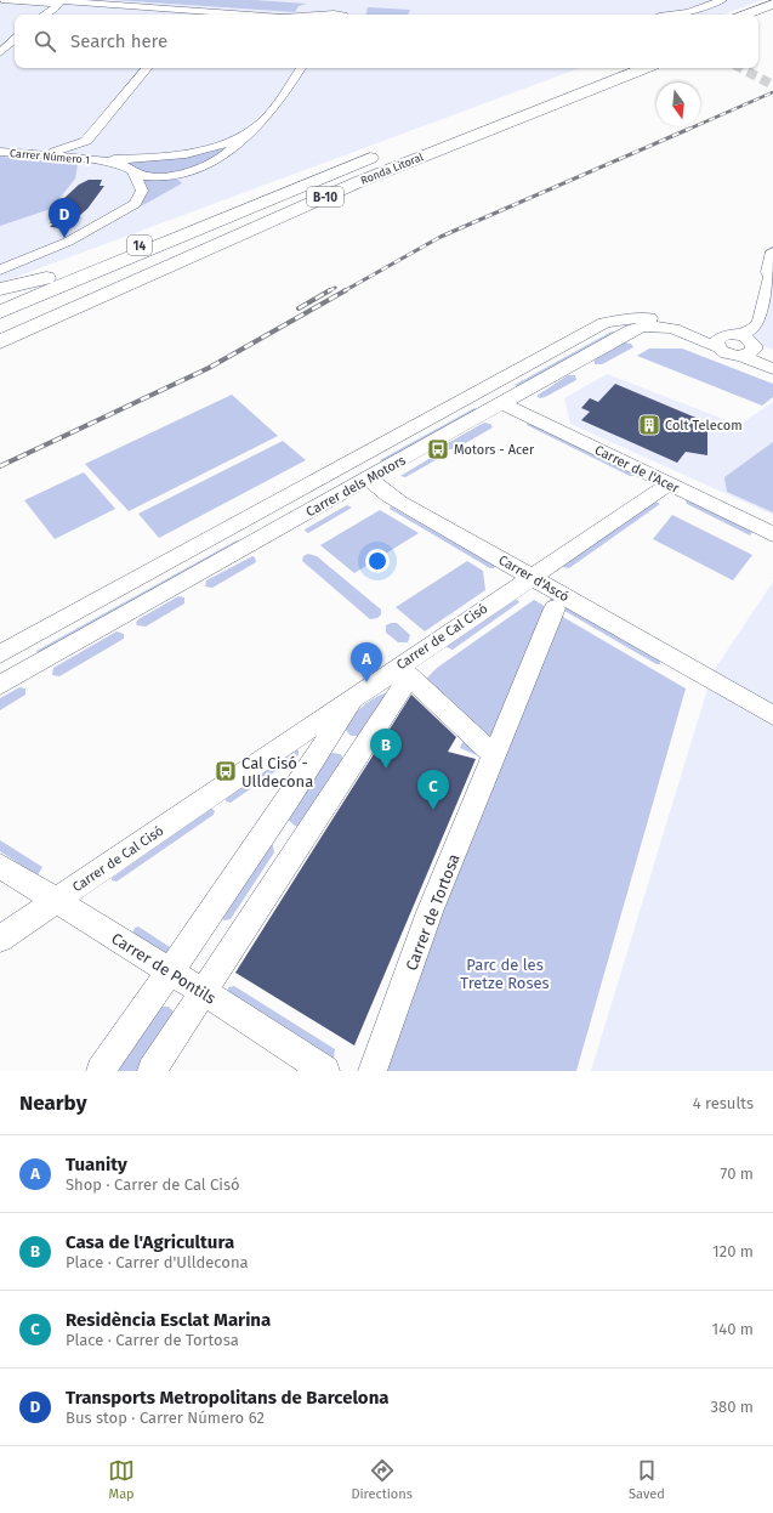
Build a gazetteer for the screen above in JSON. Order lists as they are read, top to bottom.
{
  "streets": {
    "highway": ["Ronda Litoral", "B-10", "14"],
    "street": [
      "Carrer Número 1",
      "Carrer de l'Acer",
      "Carrer dels Motors",
      "Carrer d'Ascó",
      "Carrer de Cal Cisó",
      "Carrer de Tortosa",
      "Carrer de Pontils"
    ]
  },
  "crossings": [
    ["Ronda Litoral", "14"],
    ["Carrer de l'Acer", "Carrer dels Motors"],
    ["Carrer de l'Acer", "Carrer de Cal Cisó"],
    ["Carrer dels Motors", "Carrer d'Ascó"],
    ["Carrer d'Ascó", "Carrer de Cal Cisó"],
    ["Carrer de Cal Cisó", "Carrer de Pontils"]
  ],
  "parks": ["Parc de les Tretze Roses"],
  "places": {
    "building": ["Colt Telecom"],
    "bus stop": ["Motors - Acer", "Cal Cisó - Ulldecona"]
  },
  "north": "bottom",
  "page": {
    "search": "Search here",
    "pins": [
      "D",
      "A",
      "B",
      "C"
    ],
    "heading": ["Nearby", "4 results"],
    "list": [
      {
        "mark": "A",
        "name": "Tuanity",
        "note": "Shop · Carrer de Cal Cisó",
        "value": "70 m"
      },
      {
        "mark": "B",
        "name": "Casa de l'Agricultura",
        "note": "Place · Carrer d'Ulldecona",
        "value": "120 m"
      },
      {
        "mark": "C",
        "name": "Residència Esclat Marina",
        "note": "Place · Carrer de Tortosa",
        "value": "140 m"
      },
      {
        "mark": "D",
        "name": "Transports Metropolitans de Barcelona",
        "note": "Bus stop · Carrer Número 62",
        "value": "380 m"
      }
    ],
    "nav": ["Map", "Directions", "Saved"]
  }
}
